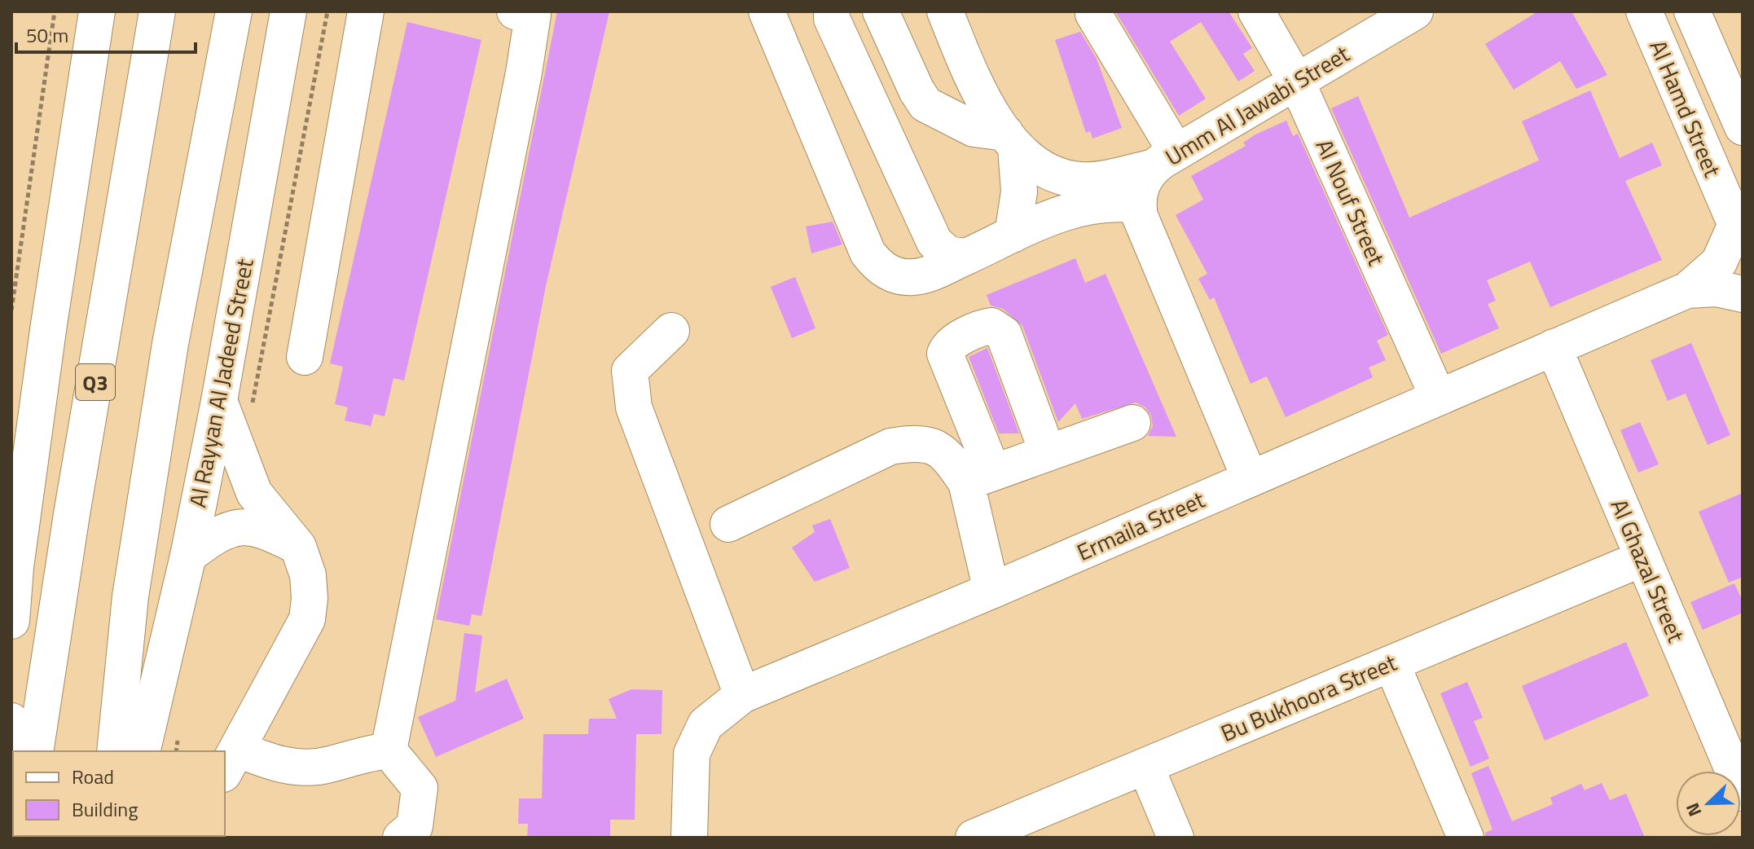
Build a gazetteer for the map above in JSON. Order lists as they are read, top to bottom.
{
  "streets": {
    "main road": [
      "Umm Al Jawabi Street",
      "Al Hamd Street",
      "Al Nouf Street",
      "Q3",
      "Al Rayyan Al Jadeed Street",
      "Ermaila Street",
      "Al Ghazal Street",
      "Bu Bukhoora Street"
    ]
  },
  "crossings": [
    ["Umm Al Jawabi Street", "Al Nouf Street"],
    ["Al Hamd Street", "Ermaila Street"],
    ["Al Nouf Street", "Ermaila Street"],
    ["Ermaila Street", "Al Ghazal Street"],
    ["Al Ghazal Street", "Bu Bukhoora Street"]
  ],
  "legend": ["Road", "Building"],
  "scale_bar": "50 m",
  "north": "bottom left"
}
